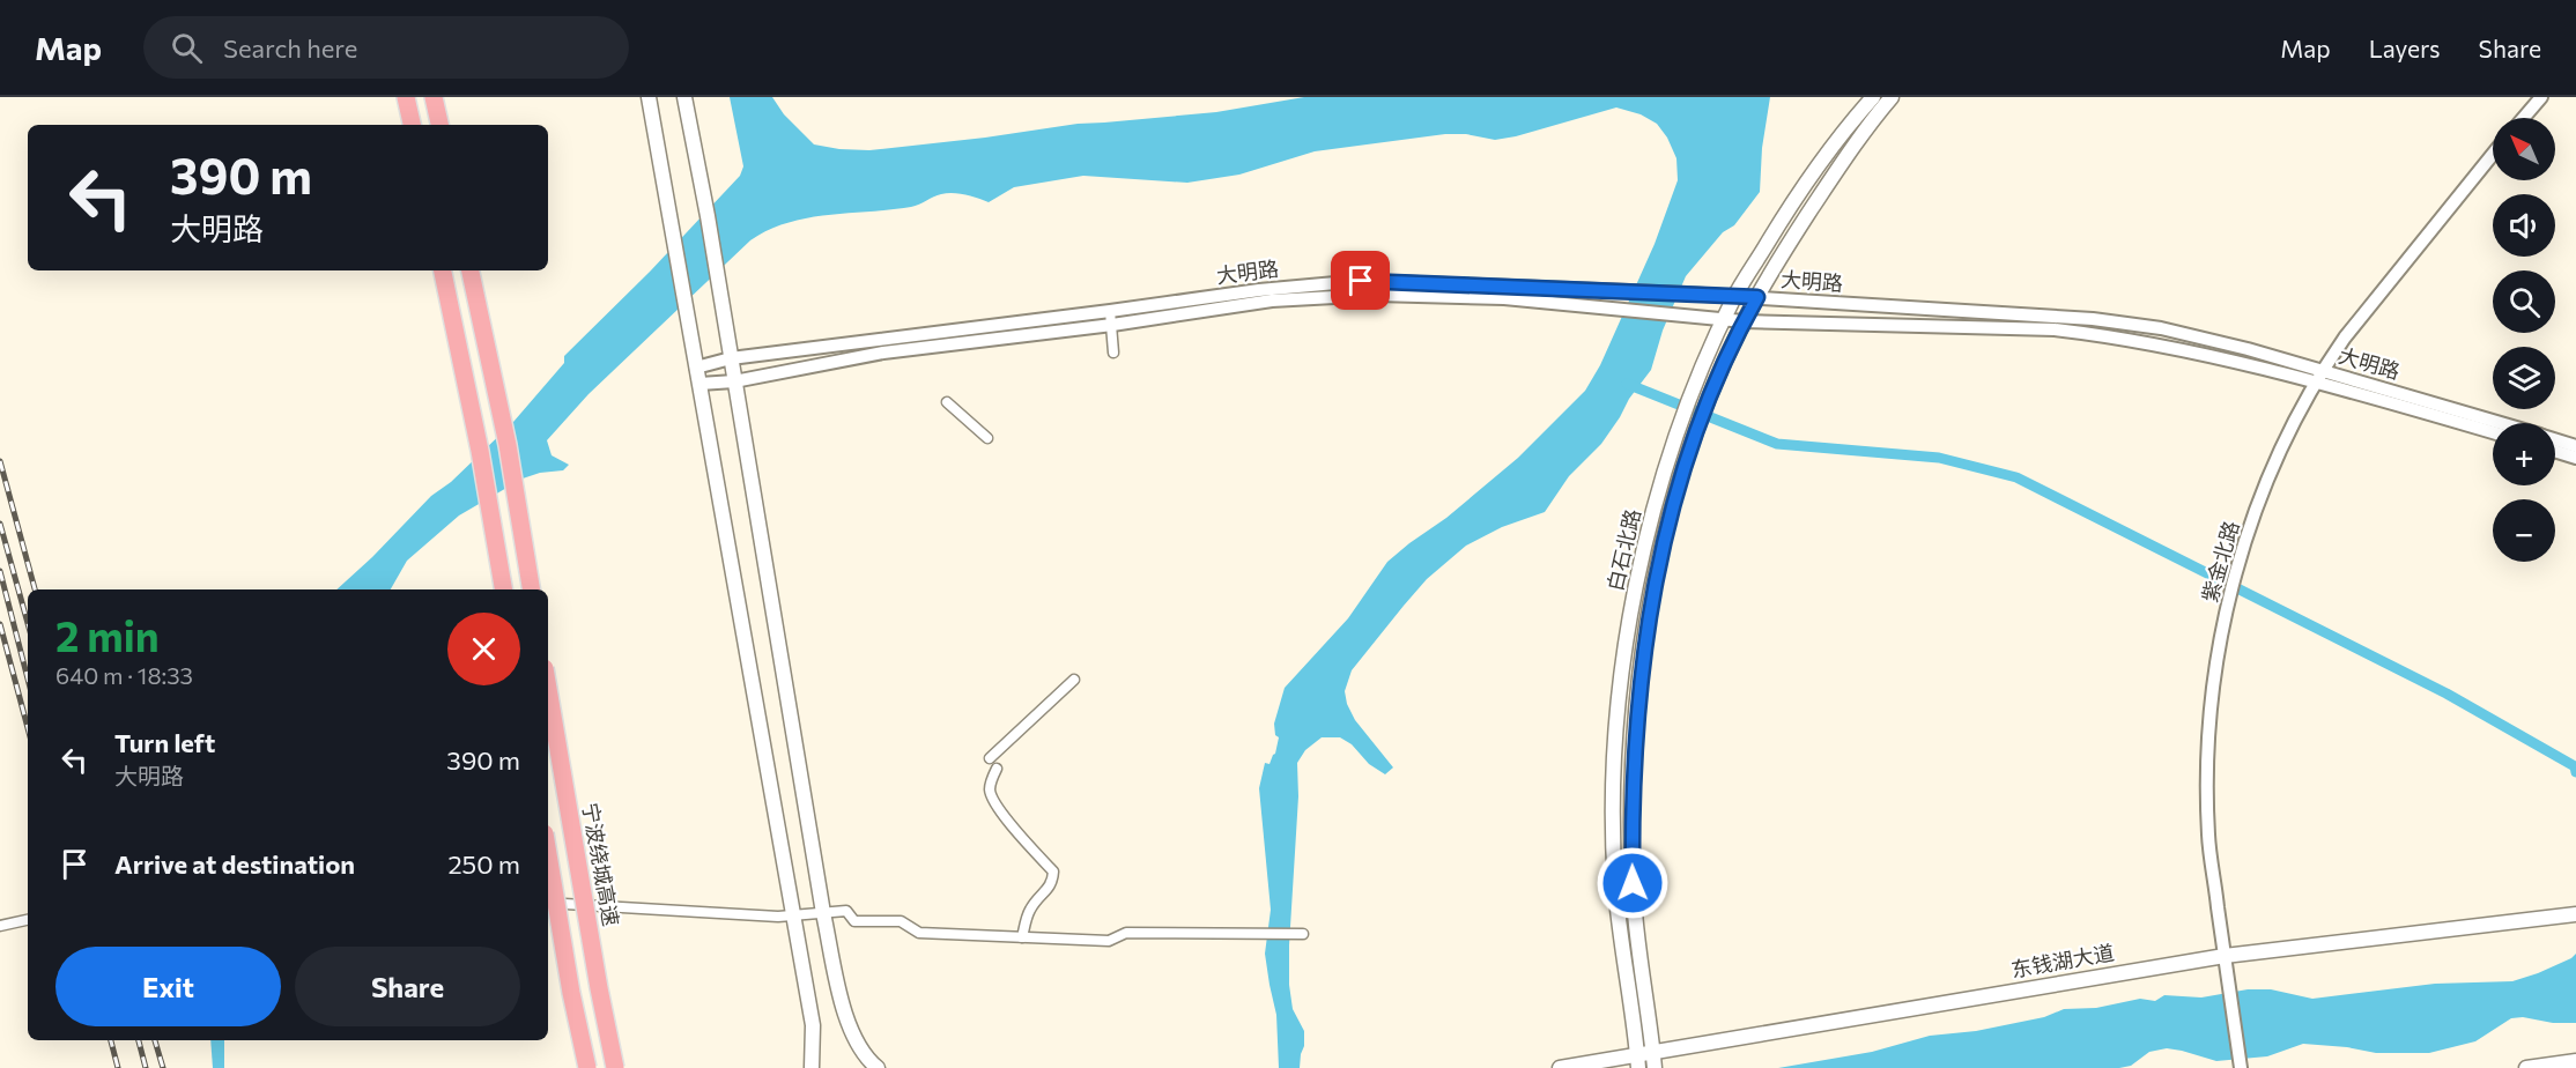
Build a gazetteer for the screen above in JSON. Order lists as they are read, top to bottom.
{
  "streets": {
    "highway": ["宁波绕城高速"],
    "main road": ["白石北路", "东钱湖大道"],
    "street": ["大明路", "紫金北路"]
  },
  "crossings": [
    ["大明路", "白石北路"],
    ["大明路", "紫金北路"],
    ["白石北路", "东钱湖大道"],
    ["紫金北路", "东钱湖大道"]
  ],
  "north": "top left",
  "page": {
    "header": "Map",
    "search": "Search here",
    "nav": ["Map", "Layers", "Share"],
    "map_buttons": ["+", "−"],
    "turn": ["390 m", "大明路"],
    "heading": ["2 min", "640 m · 18:33"],
    "list": [
      {
        "name": "Turn left",
        "note": "大明路",
        "value": "390 m"
      },
      {
        "name": "Arrive at destination",
        "value": "250 m"
      }
    ],
    "buttons": ["Exit", "Share"]
  }
}
